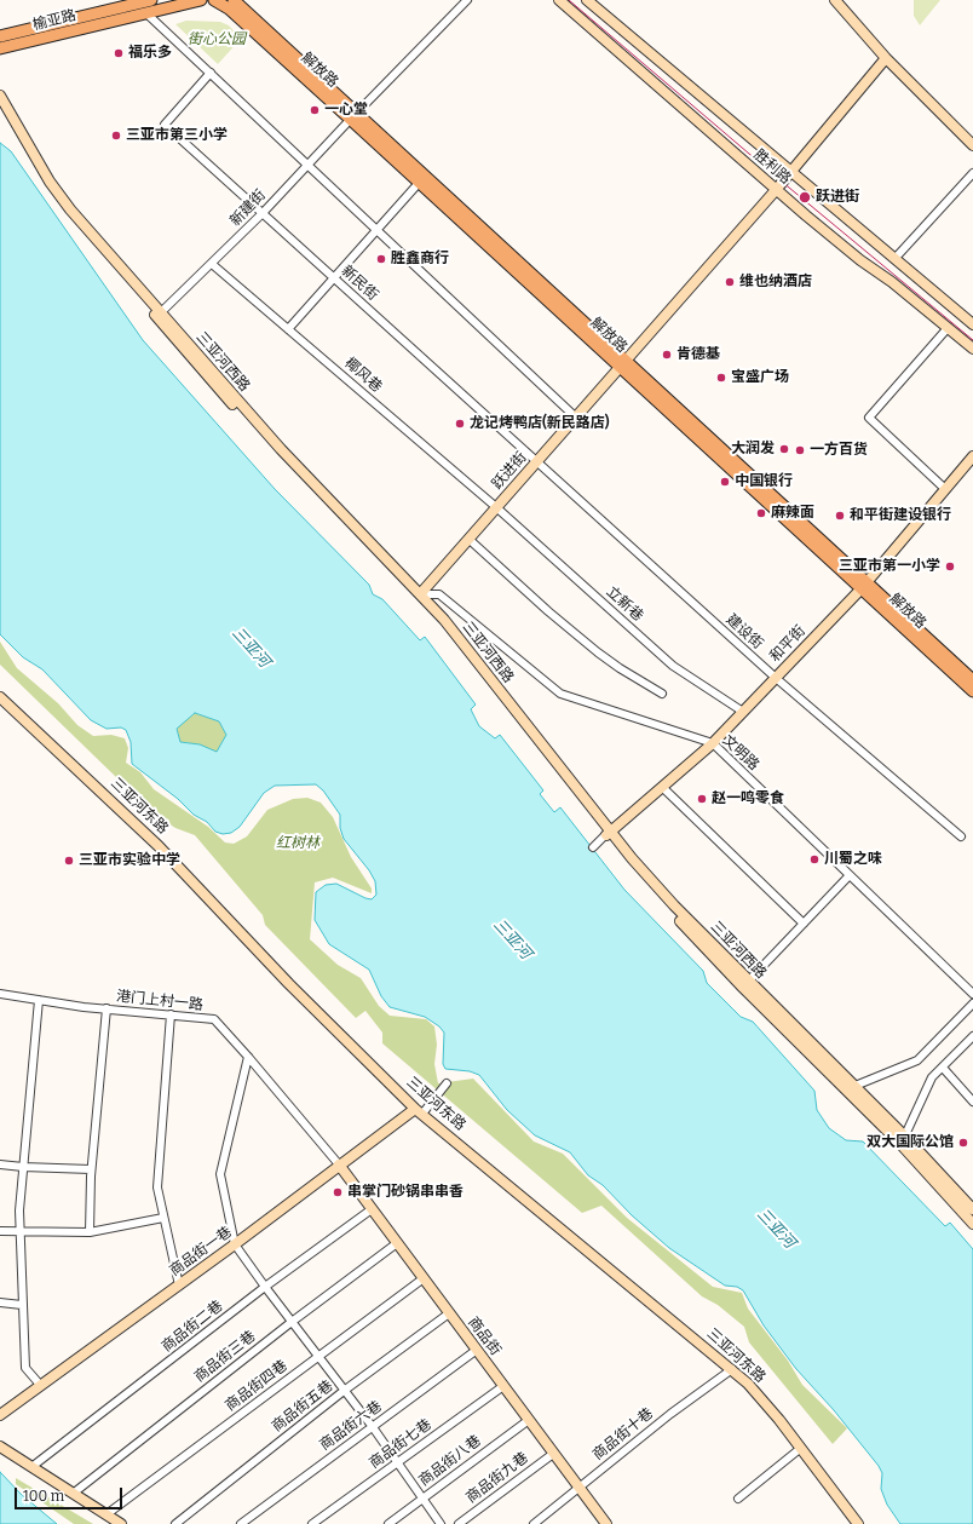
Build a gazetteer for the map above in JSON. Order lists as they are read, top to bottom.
{
  "streets": {
    "main road": ["榆亚路", "解放路"],
    "street": [
      "胜利路",
      "新建街",
      "新民街",
      "三亚河西路",
      "椰风巷",
      "跃进街",
      "立新巷",
      "建设街",
      "和平街",
      "文明路",
      "三亚河东路",
      "港门上村一路",
      "商品街一巷",
      "商品街二巷",
      "商品街",
      "商品街三巷",
      "商品街四巷",
      "商品街五巷",
      "商品街六巷",
      "商品街十巷",
      "商品街七巷",
      "商品街八巷",
      "商品街九巷"
    ]
  },
  "crossings": [
    ["解放路", "新建街"],
    ["解放路", "跃进街"],
    ["解放路", "和平街"],
    ["胜利路", "跃进街"],
    ["新建街", "新民街"],
    ["新建街", "三亚河西路"],
    ["新建街", "椰风巷"],
    ["新民街", "跃进街"],
    ["新民街", "建设街"],
    ["三亚河西路", "跃进街"],
    ["三亚河西路", "和平街"],
    ["三亚河西路", "文明路"],
    ["椰风巷", "跃进街"],
    ["椰风巷", "立新巷"],
    ["跃进街", "立新巷"],
    ["跃进街", "建设街"],
    ["跃进街", "文明路"],
    ["立新巷", "和平街"],
    ["建设街", "和平街"],
    ["和平街", "文明路"],
    ["三亚河东路", "商品街一巷"],
    ["三亚河东路", "商品街十巷"],
    ["港门上村一路", "商品街一巷"],
    ["港门上村一路", "商品街"],
    ["商品街一巷", "商品街"],
    ["商品街二巷", "商品街"],
    ["商品街", "商品街三巷"],
    ["商品街", "商品街四巷"],
    ["商品街", "商品街五巷"],
    ["商品街", "商品街六巷"],
    ["商品街", "商品街十巷"],
    ["商品街", "商品街七巷"],
    ["商品街", "商品街八巷"],
    ["商品街", "商品街九巷"]
  ],
  "water": ["三亚河"],
  "parks": ["街心公园", "红树林"],
  "places": [
    "福乐多",
    "一心堂",
    "三亚市第三小学",
    "跃进街",
    "胜鑫商行",
    "维也纳酒店",
    "肯德基",
    "宝盛广场",
    "龙记烤鸭店(新民路店)",
    "大润发",
    "一方百货",
    "中国银行",
    "麻辣面",
    "和平街建设银行",
    "三亚市第一小学",
    "赵一鸣零食",
    "川蜀之味",
    "三亚市实验中学",
    "双大国际公馆",
    "串掌门砂锅串串香"
  ],
  "scale_bar": "100 m"
}
